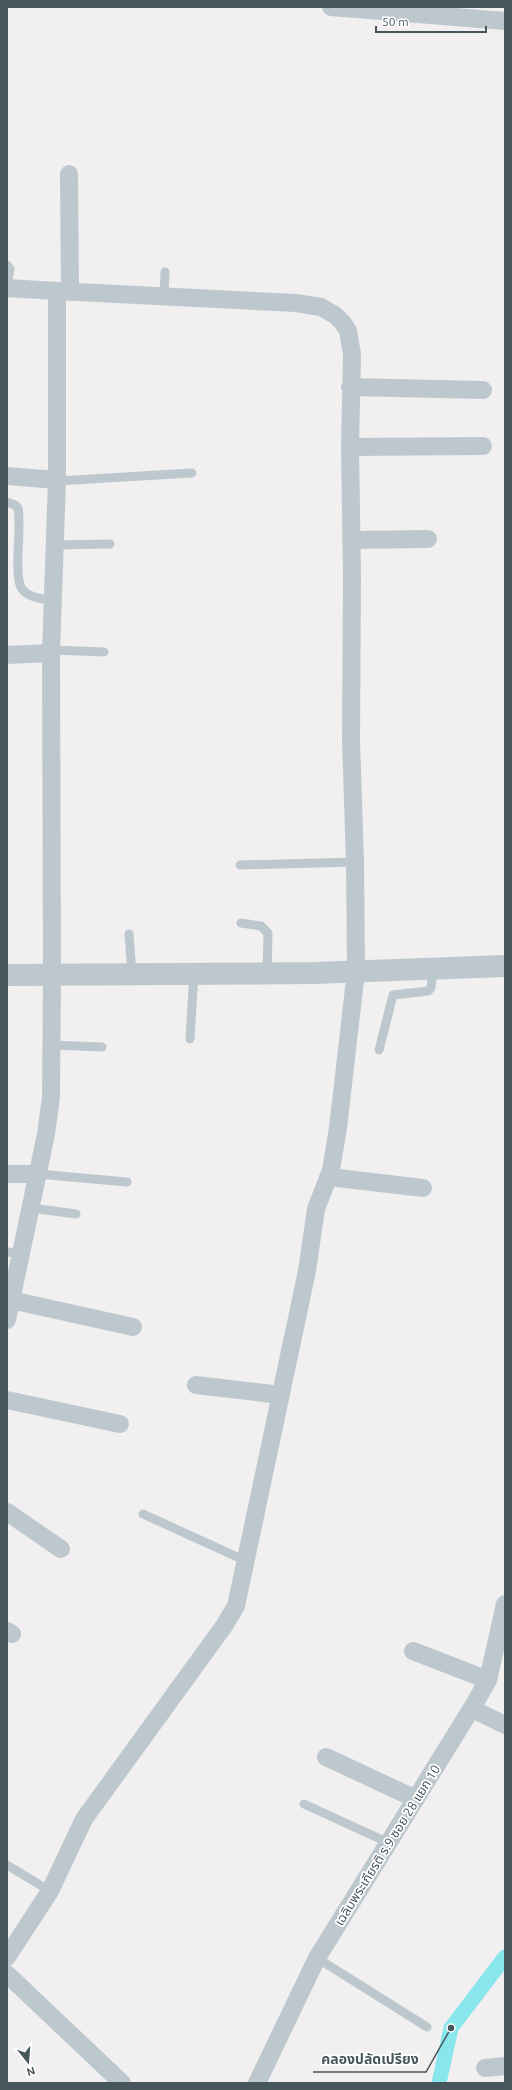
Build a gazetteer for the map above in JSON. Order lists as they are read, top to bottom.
{
  "streets": {
    "street": ["เฉลิมพระเกียรติ ร.9 ซอย 28 แยก 10"]
  },
  "places": ["คลองปลัดเปรียง"],
  "scale_bar": "50 m",
  "north": "bottom"
}
